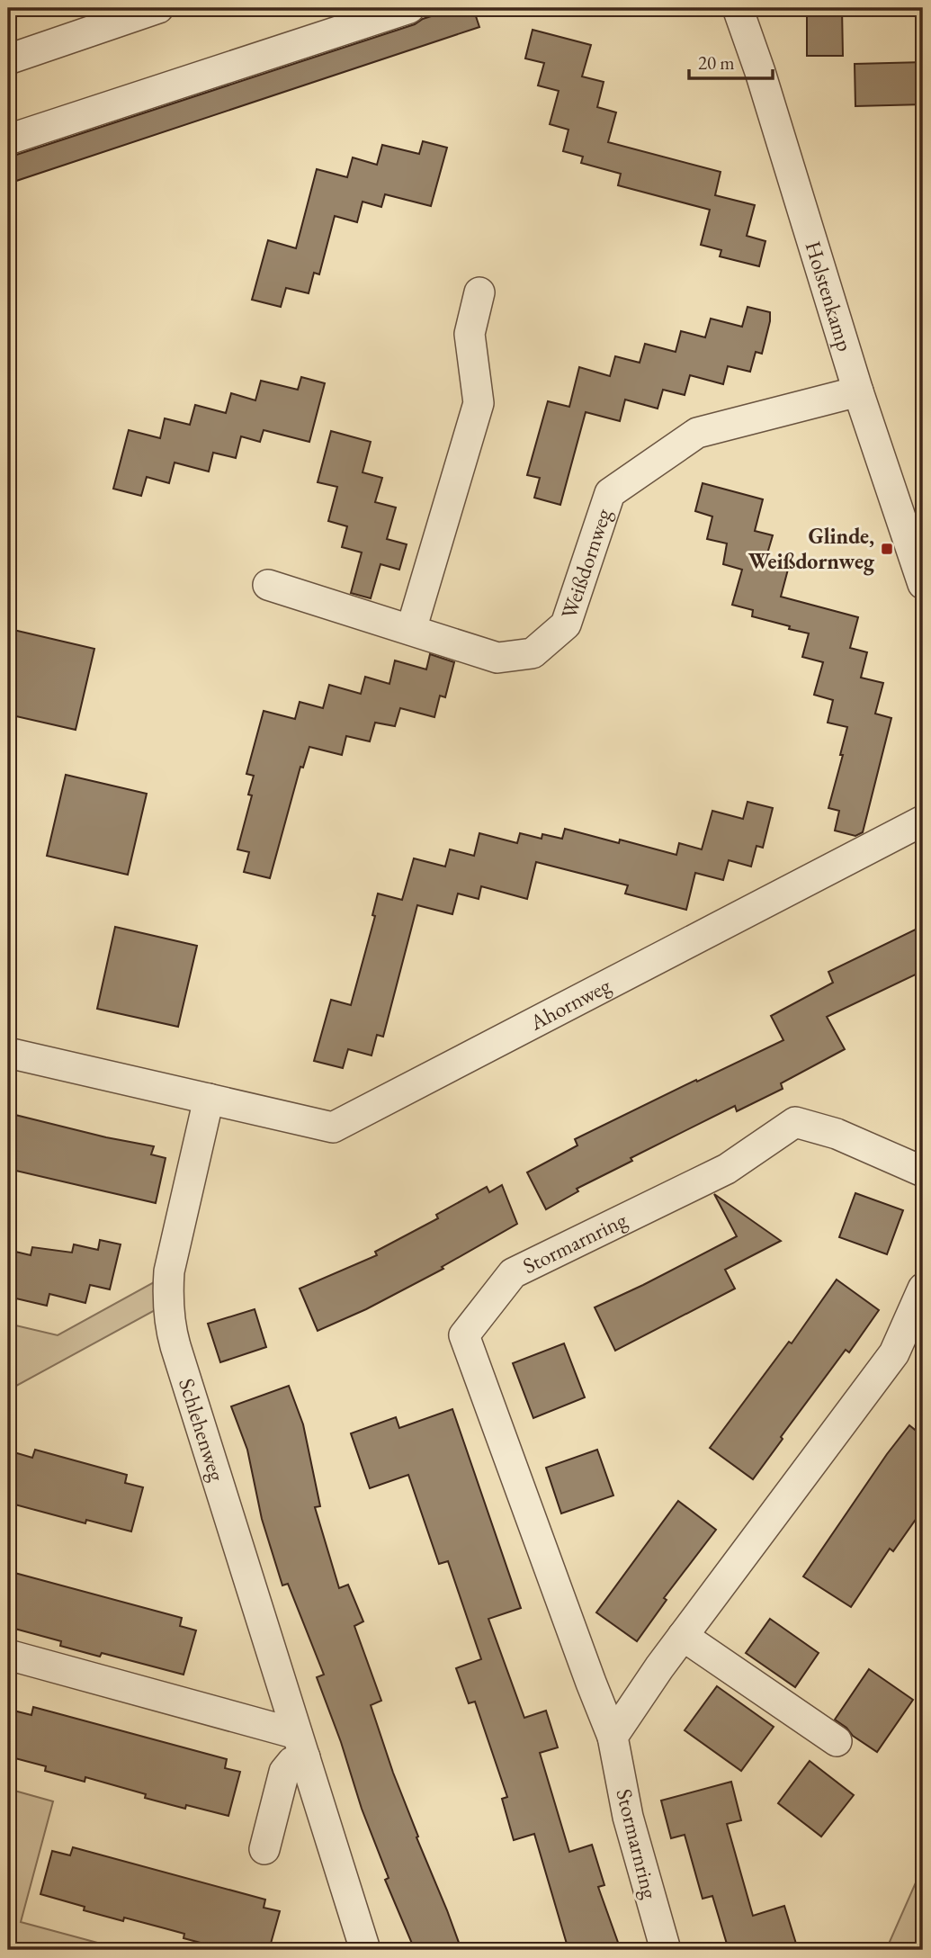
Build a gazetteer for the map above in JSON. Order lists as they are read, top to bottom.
{
  "streets": {
    "street": [
      "Holstenkamp",
      "Weißdornweg",
      "Ahornweg",
      "Stormarnring",
      "Schlehenweg"
    ]
  },
  "crossings": [
    ["Holstenkamp", "Weißdornweg"],
    ["Ahornweg", "Schlehenweg"]
  ],
  "places": {
    "transit": ["Glinde, Weißdornweg"]
  },
  "scale_bar": "20 m"
}
